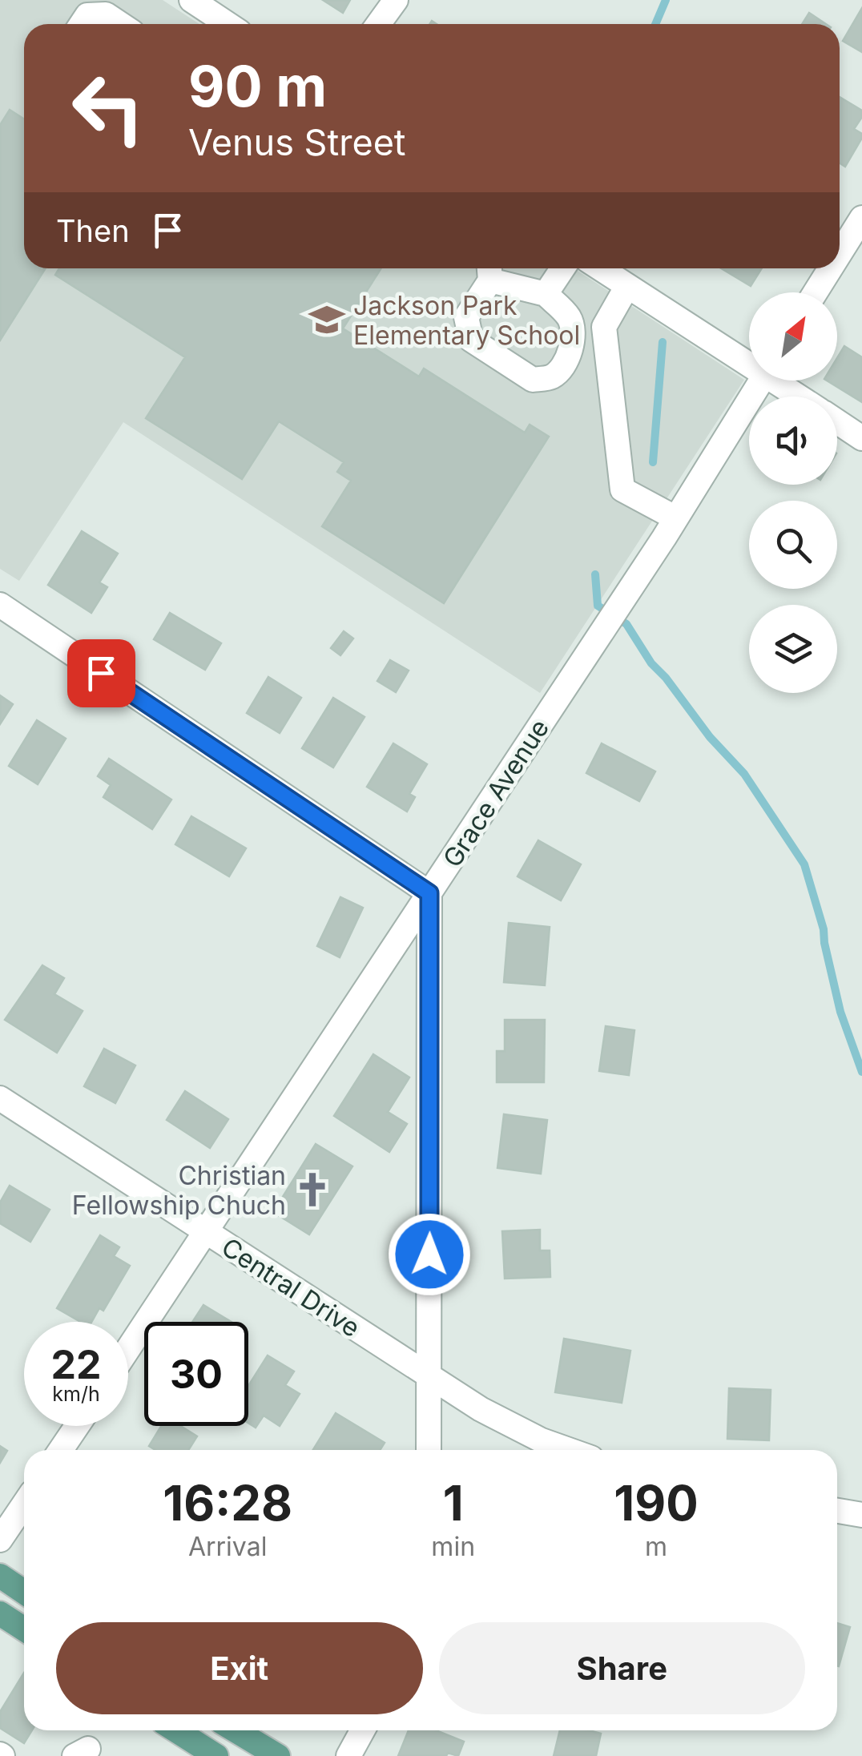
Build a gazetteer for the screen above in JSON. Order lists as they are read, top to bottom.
{
  "streets": {
    "street": ["Grace Avenue", "Central Drive"]
  },
  "crossings": [
    ["Grace Avenue", "Central Drive"]
  ],
  "places": {
    "school or university": ["Jackson Park Elementary School"],
    "church": ["Christian Fellowship Chuch"]
  },
  "north": "top right",
  "page": {
    "turn": ["90 m", "Venus Street"],
    "then": "Then",
    "speed": "22 km/h",
    "limit": "30",
    "eta": [
      "16:28",
      "Arrival",
      "1",
      "min",
      "190",
      "m"
    ],
    "buttons": ["Exit", "Share"]
  }
}
